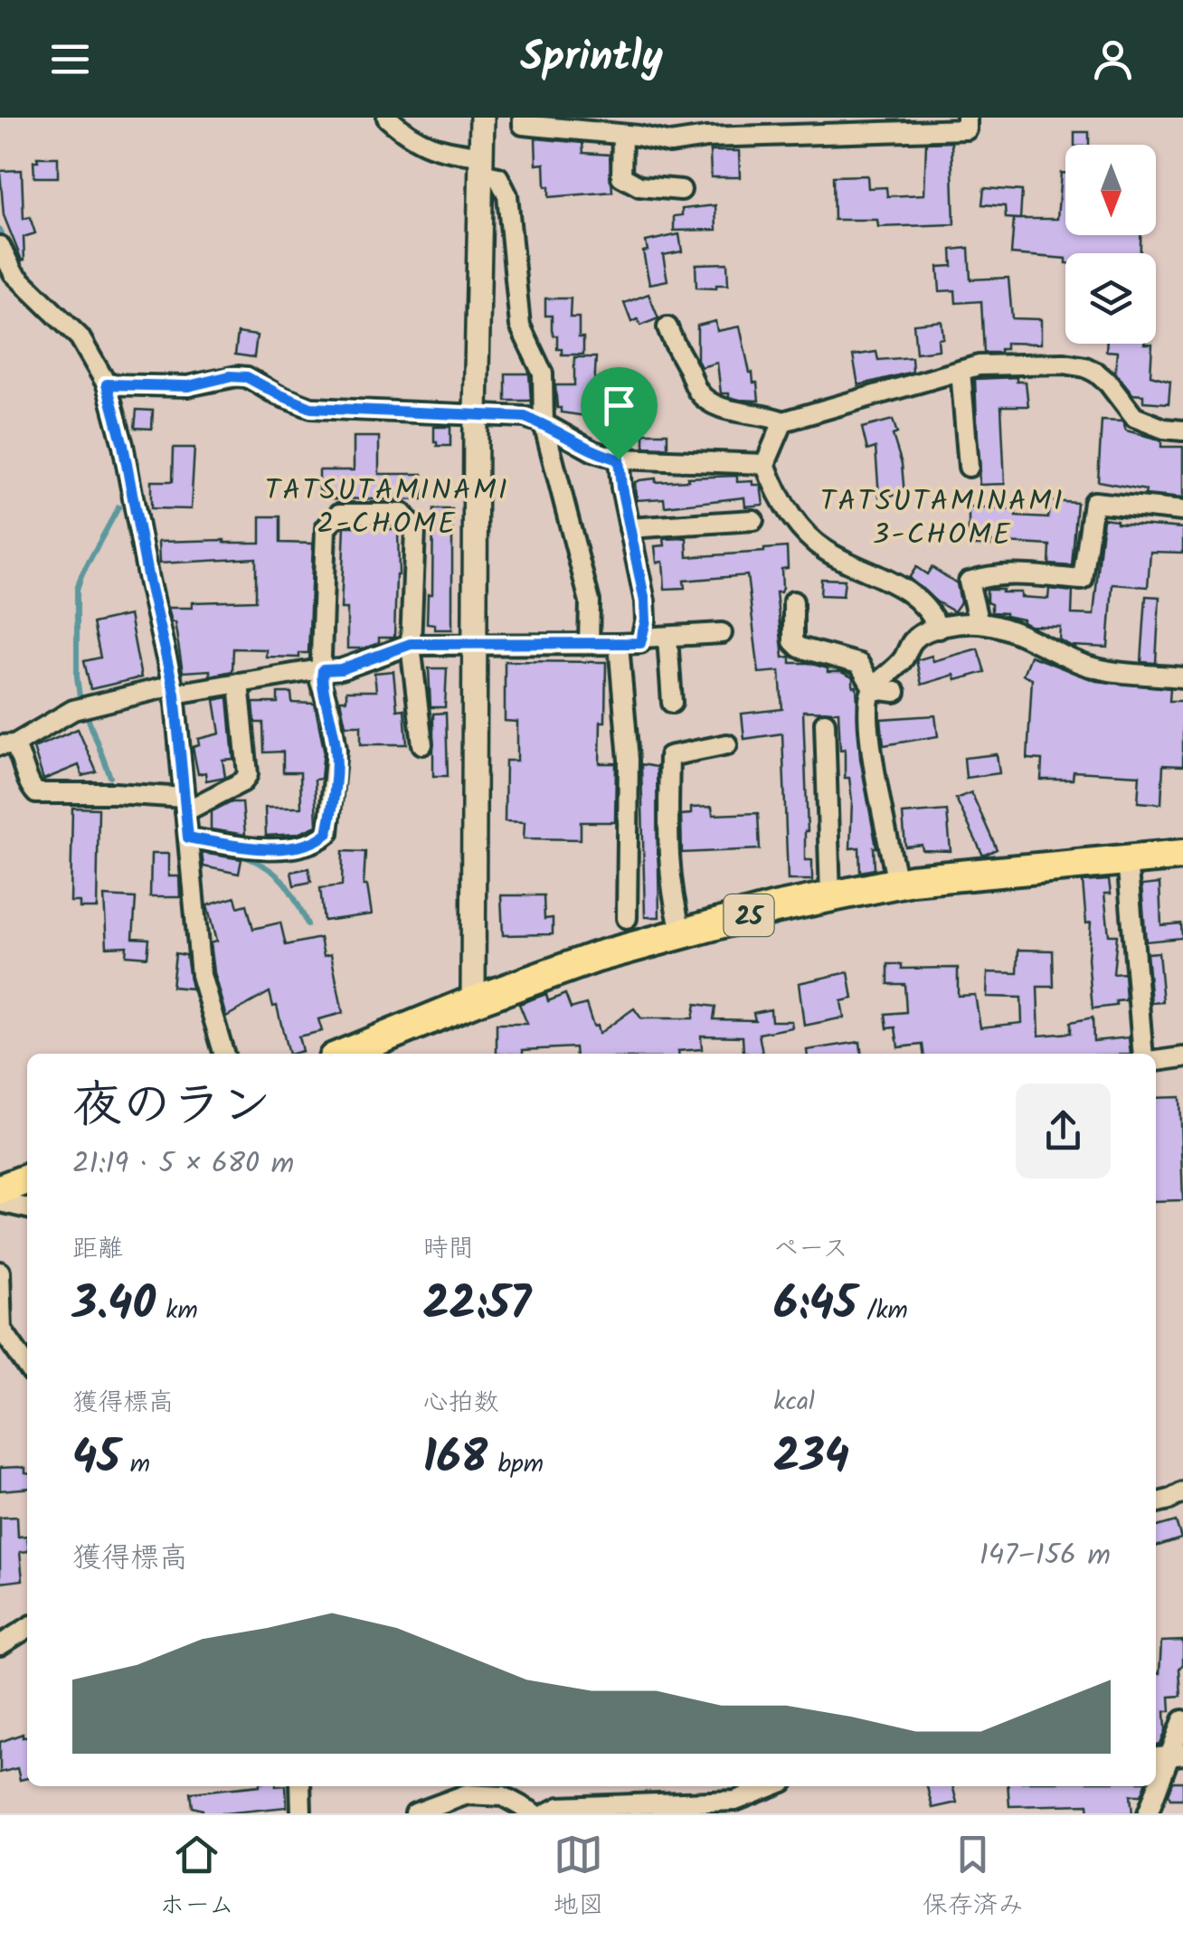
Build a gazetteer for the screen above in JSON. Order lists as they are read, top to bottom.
{
  "streets": {
    "highway": ["25"]
  },
  "districts": ["TATSUTAMINAMI 2-CHOME", "TATSUTAMINAMI 3-CHOME"],
  "north": "bottom",
  "page": {
    "header": "Sprintly",
    "heading": ["夜のラン", "21:19 · 5 × 680 m"],
    "stats": [
      ["距離", "3.40 km"],
      ["時間", "22:57"],
      ["ペース", "6:45 /km"],
      ["獲得標高", "45 m"],
      ["心拍数", "168 bpm"],
      ["kcal", "234"]
    ],
    "chart": ["獲得標高", "147–156 m"],
    "tabs": ["ホーム", "地図", "保存済み"]
  }
}
